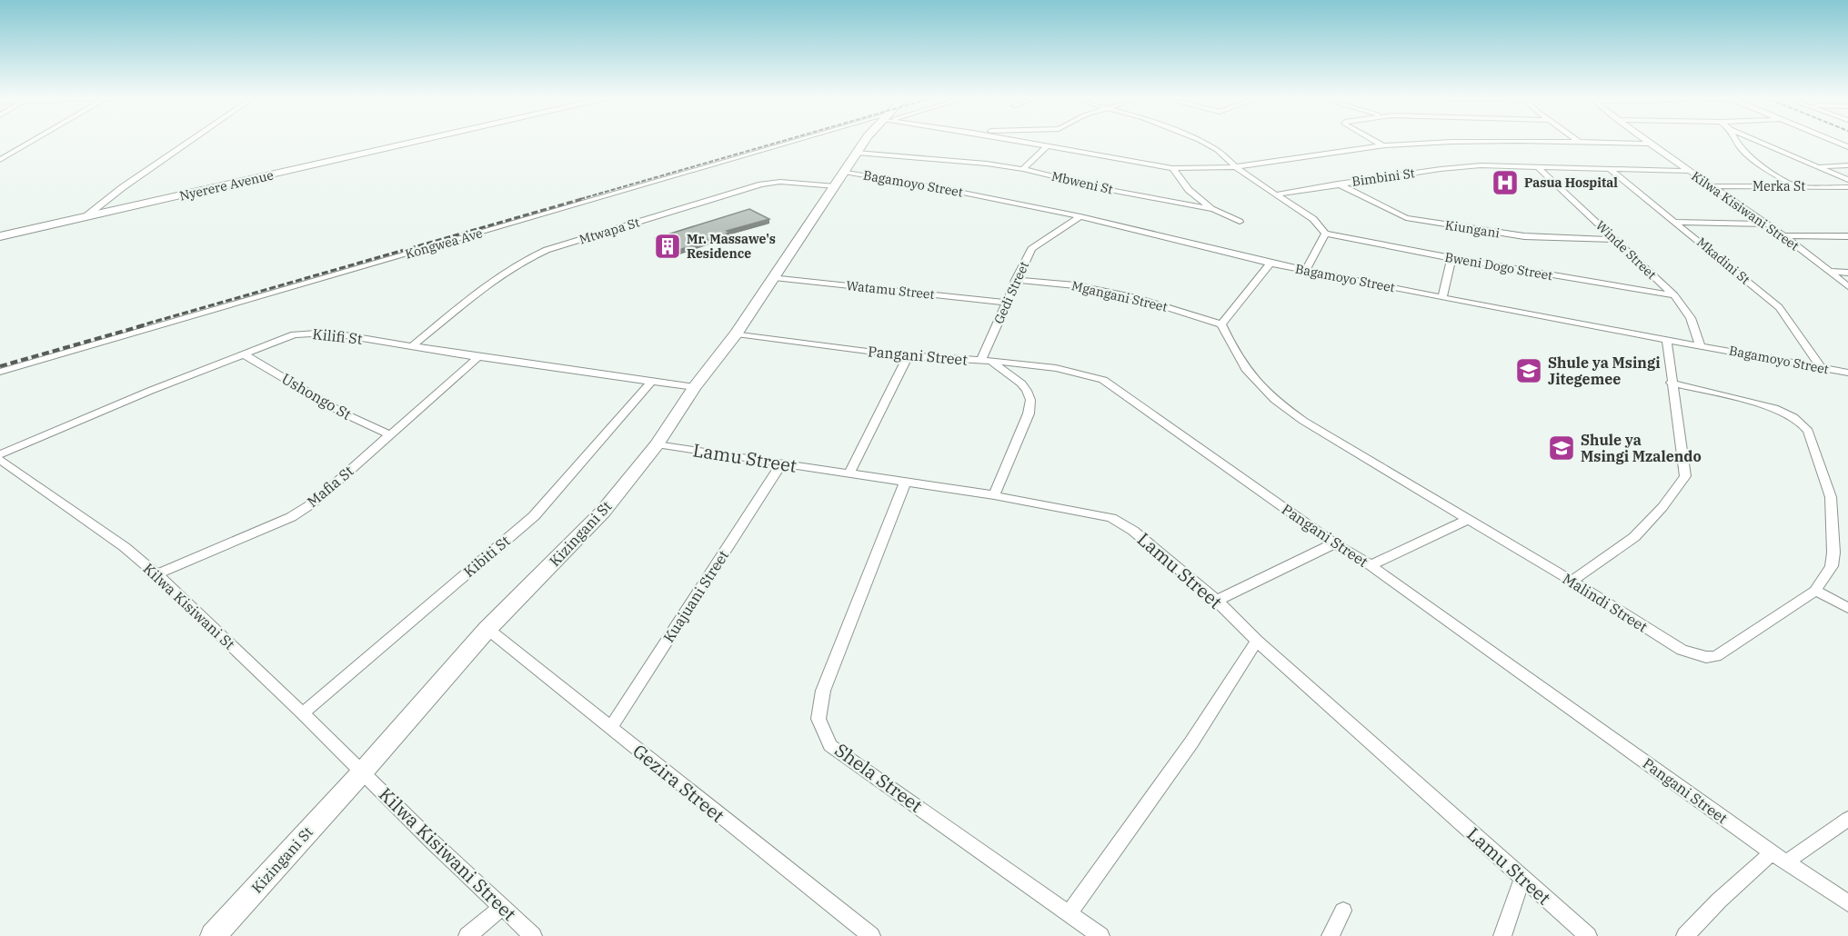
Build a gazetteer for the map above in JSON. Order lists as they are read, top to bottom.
{
  "streets": {
    "street": [
      "Bimbini St",
      "Mbweni St",
      "Bagamoyo Street",
      "Nyerere Avenue",
      "Merka St",
      "Kilwa Kisiwani Street",
      "Kiungani",
      "Mtwapa St",
      "Kongwea Ave",
      "Winde Street",
      "Mkadini St",
      "Bweni Dogo Street",
      "Watamu Street",
      "Gedi Street",
      "Mgangani Street",
      "Kilifi St",
      "Pangani Street",
      "Ushongo St",
      "Lamu Street",
      "Mafia St",
      "Kizingani St",
      "Kibiti St",
      "Kuajuani Street",
      "Malindi Street",
      "Kilwa Kisiwani St",
      "Shela Street",
      "Gezira Street"
    ]
  },
  "crossings": [
    ["Bimbini St", "Kilwa Kisiwani Street"],
    ["Bimbini St", "Kiungani"],
    ["Bimbini St", "Winde Street"],
    ["Bimbini St", "Mkadini St"],
    ["Mbweni St", "Kizingani St"],
    ["Bagamoyo Street", "Mtwapa St"],
    ["Bagamoyo Street", "Winde Street"],
    ["Bagamoyo Street", "Mkadini St"],
    ["Bagamoyo Street", "Gedi Street"],
    ["Bagamoyo Street", "Kizingani St"],
    ["Merka St", "Kilwa Kisiwani Street"],
    ["Kilwa Kisiwani Street", "Kizingani St"],
    ["Kilwa Kisiwani Street", "Kilwa Kisiwani St"],
    ["Kiungani", "Winde Street"],
    ["Mtwapa St", "Kilifi St"],
    ["Mtwapa St", "Kizingani St"],
    ["Winde Street", "Bweni Dogo Street"],
    ["Watamu Street", "Gedi Street"],
    ["Watamu Street", "Kizingani St"],
    ["Gedi Street", "Mgangani Street"],
    ["Gedi Street", "Pangani Street"],
    ["Mgangani Street", "Malindi Street"],
    ["Kilifi St", "Ushongo St"],
    ["Kilifi St", "Mafia St"],
    ["Kilifi St", "Kizingani St"],
    ["Kilifi St", "Kibiti St"],
    ["Pangani Street", "Kizingani St"],
    ["Ushongo St", "Mafia St"],
    ["Lamu Street", "Kizingani St"],
    ["Lamu Street", "Kuajuani Street"],
    ["Lamu Street", "Shela Street"],
    ["Mafia St", "Kilwa Kisiwani St"],
    ["Kizingani St", "Kilwa Kisiwani St"],
    ["Kizingani St", "Gezira Street"],
    ["Kibiti St", "Kilwa Kisiwani St"],
    ["Kuajuani Street", "Gezira Street"]
  ],
  "places": {
    "hospital": ["Pasua Hospital"],
    "building": ["Mr. Massawe's Residence"],
    "school or university": ["Shule ya Msingi Jitegemee", "Shule ya Msingi Mzalendo"]
  }
}
